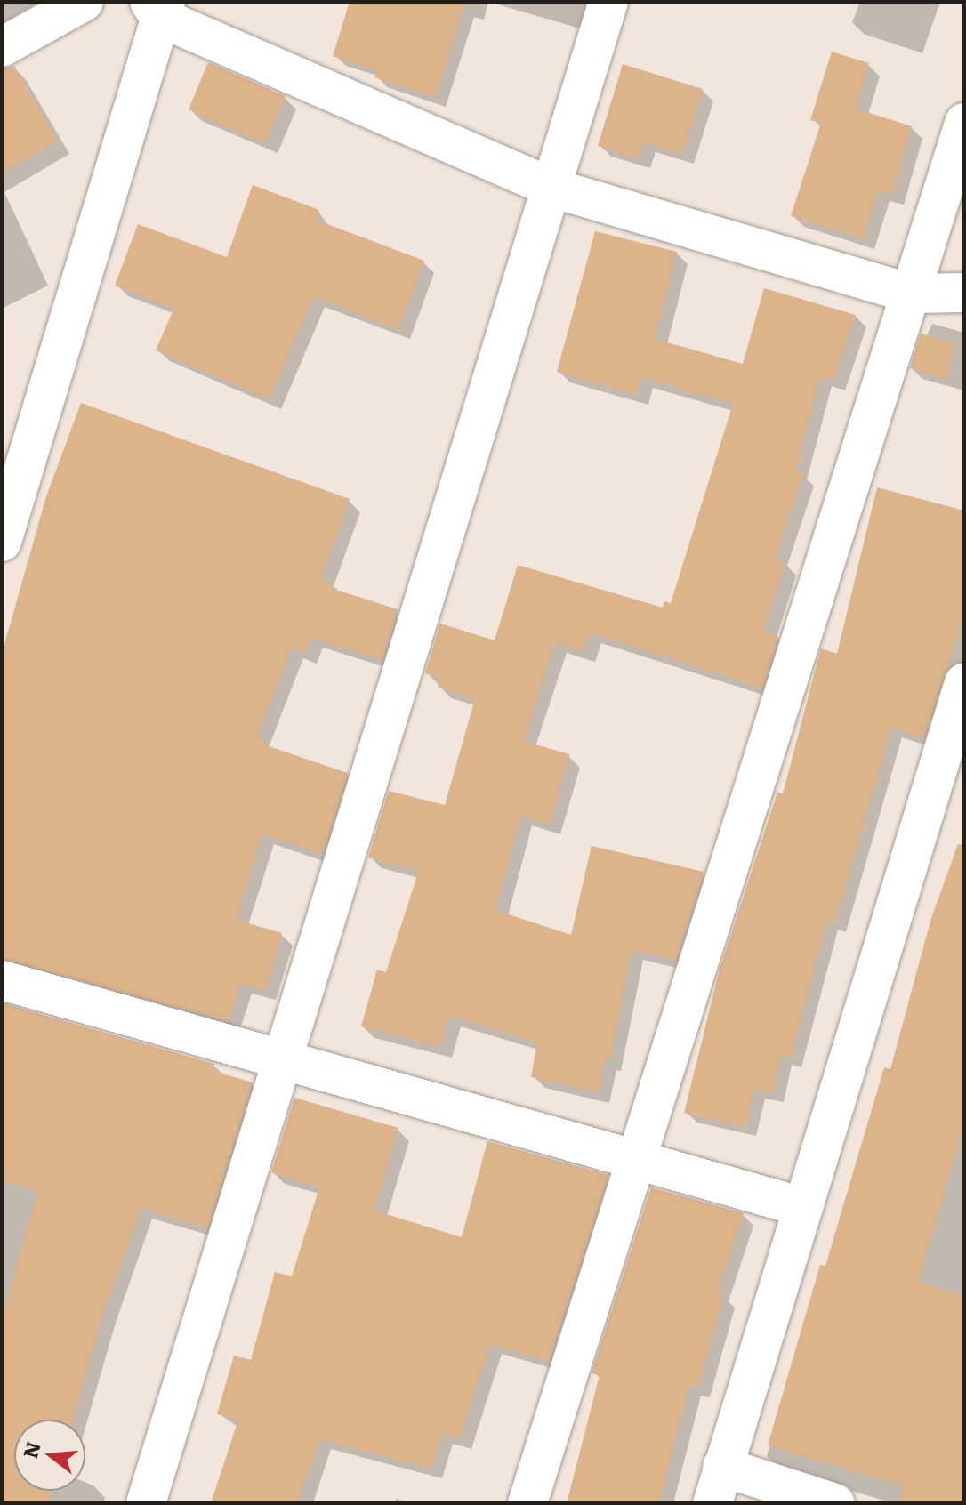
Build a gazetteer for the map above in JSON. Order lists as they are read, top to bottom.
{
  "north": "left"
}
